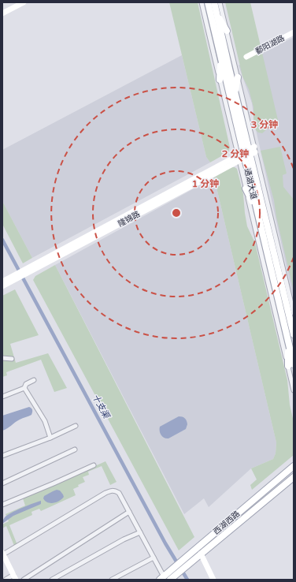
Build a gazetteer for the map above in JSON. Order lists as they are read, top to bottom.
{
  "streets": {
    "main road": [
      "鄱阳湖路",
      "通湖大道",
      "隆锦路",
      "西湖西路"
    ]
  },
  "crossings": [
    ["通湖大道", "隆锦路"]
  ],
  "water": ["十支渠"],
  "rings": ["3 分钟", "2 分钟", "1 分钟"]
}
